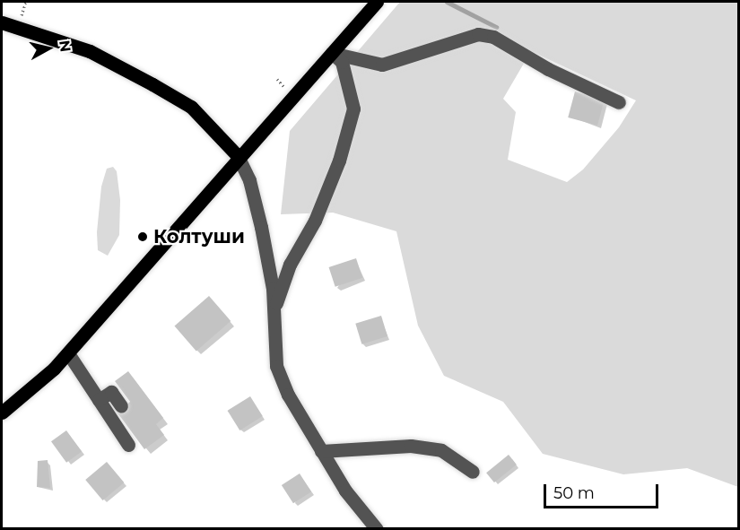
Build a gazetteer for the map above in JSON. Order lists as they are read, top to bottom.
{
  "places": ["Колтуши"],
  "scale_bar": "50 m",
  "north": "right"
}
